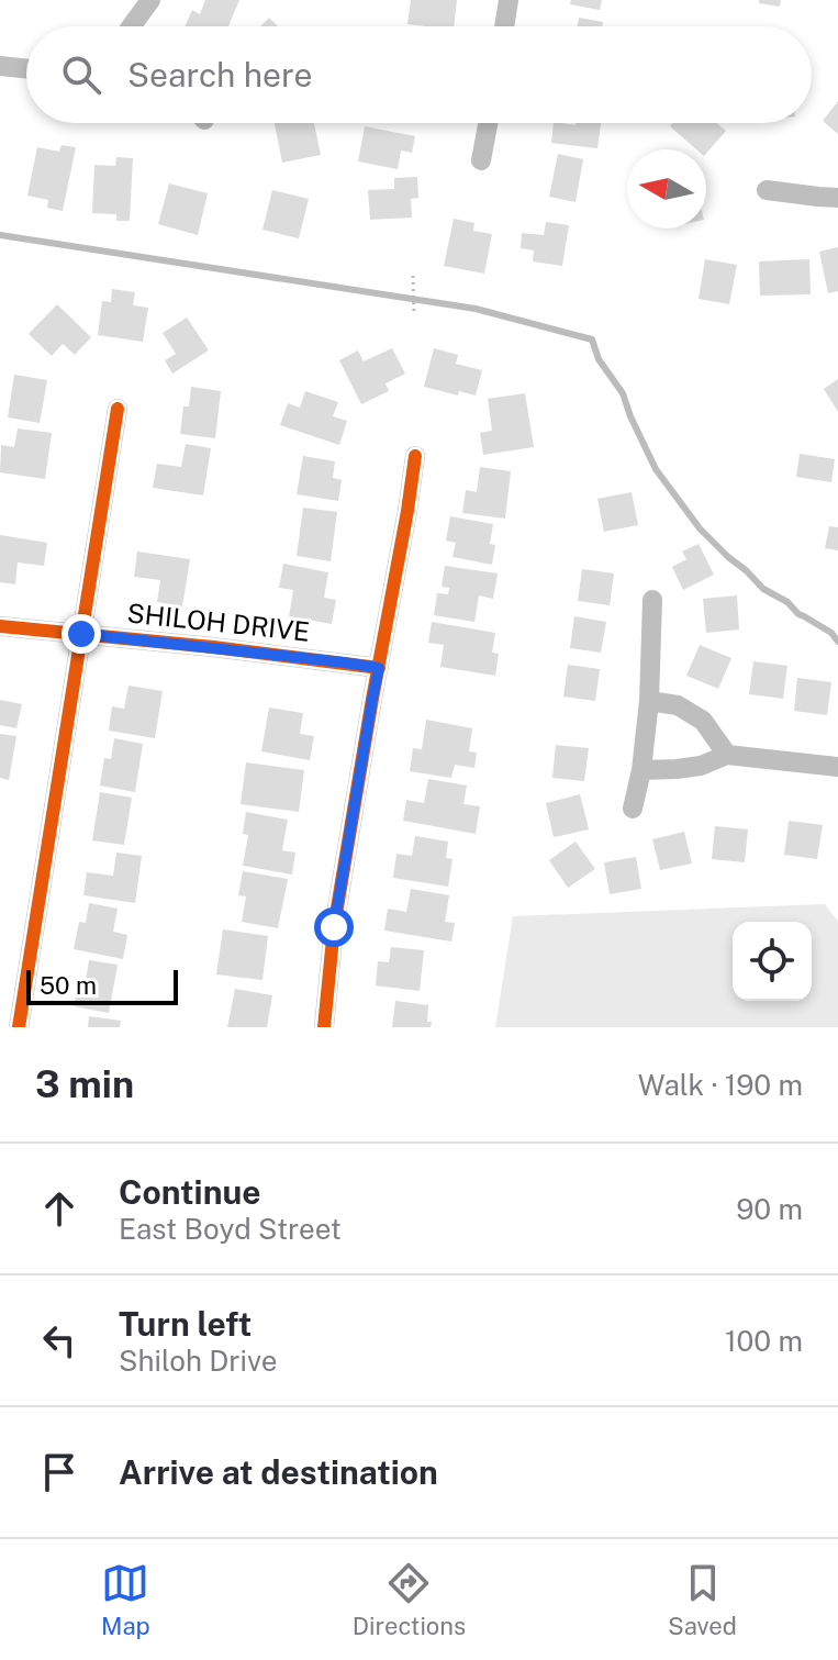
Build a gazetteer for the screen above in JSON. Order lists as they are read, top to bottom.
{
  "streets": {
    "street": ["SHILOH DRIVE"]
  },
  "scale_bar": "50 m",
  "north": "left",
  "page": {
    "search": "Search here",
    "scale": "50 m",
    "heading": ["3 min", "Walk · 190 m"],
    "list": [
      ["Continue", "East Boyd Street", "90 m"],
      ["Turn left", "Shiloh Drive", "100 m"],
      "Arrive at destination"
    ],
    "nav": ["Map", "Directions", "Saved"]
  }
}
